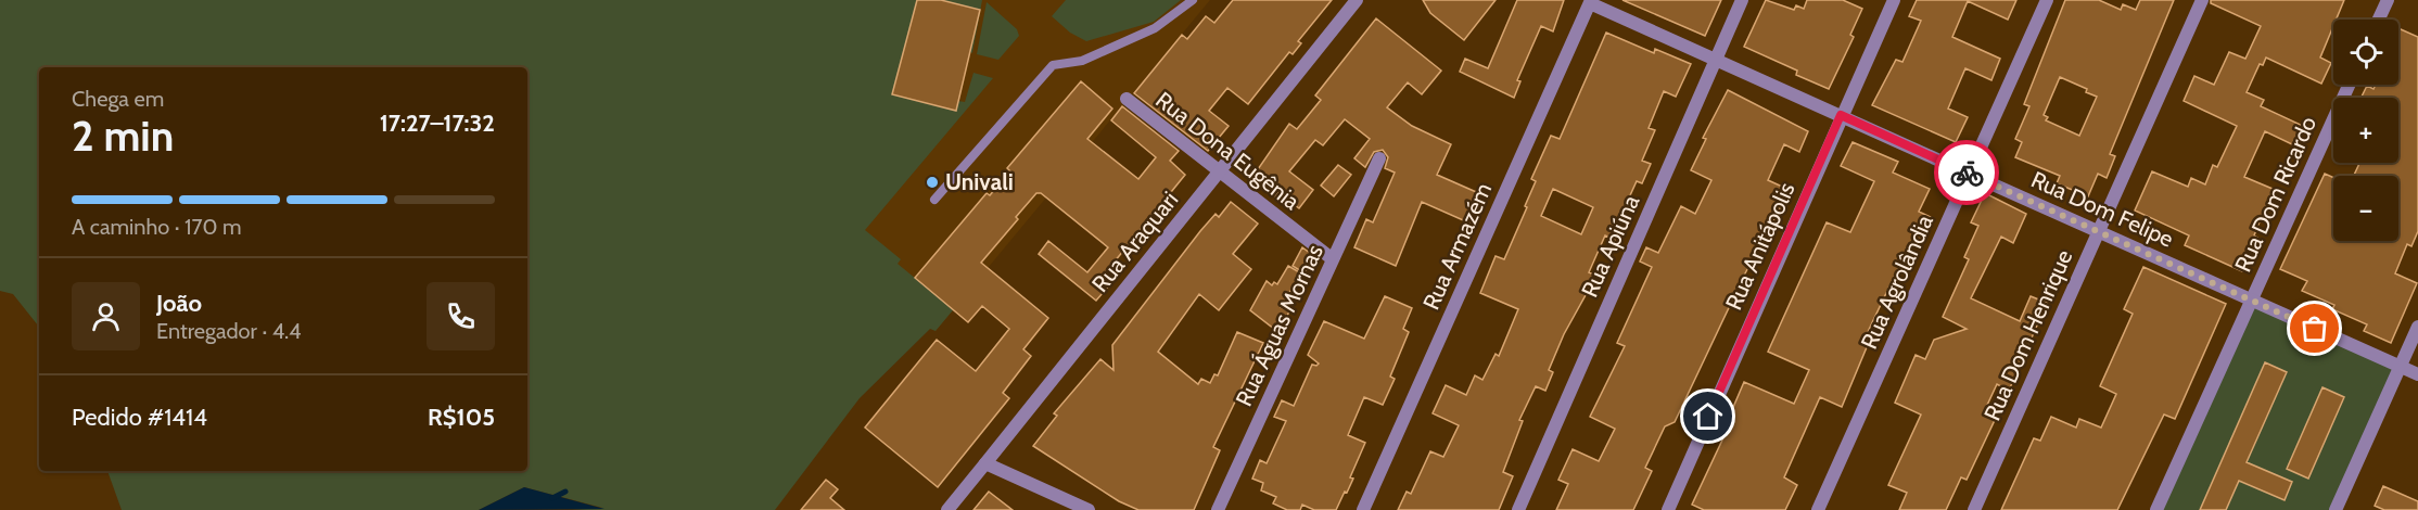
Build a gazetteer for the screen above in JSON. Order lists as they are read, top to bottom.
{
  "streets": {
    "street": [
      "Rua Dona Eugênia",
      "Rua Dom Ricardo",
      "Rua Dom Felipe",
      "Rua Araquari",
      "Rua Armazém",
      "Rua Apiúna",
      "Rua Anitápolis",
      "Rua Agrolândia",
      "Rua Águas Mornas",
      "Rua Dom Henrique"
    ]
  },
  "crossings": [
    ["Rua Dona Eugênia", "Rua Araquari"],
    ["Rua Dona Eugênia", "Rua Águas Mornas"],
    ["Rua Dom Ricardo", "Rua Dom Felipe"],
    ["Rua Dom Felipe", "Rua Armazém"],
    ["Rua Dom Felipe", "Rua Apiúna"],
    ["Rua Dom Felipe", "Rua Anitápolis"],
    ["Rua Dom Felipe", "Rua Agrolândia"],
    ["Rua Dom Felipe", "Rua Dom Henrique"]
  ],
  "places": ["Univali"],
  "page": {
    "map_buttons": ["+", "−"],
    "heading": ["2 min", "Chega em", "17:27–17:32"],
    "panel": [
      "João",
      "Entregador · 4.4",
      "Pedido #1414",
      "R$105"
    ],
    "bar": "A caminho · 170 m"
  }
}
